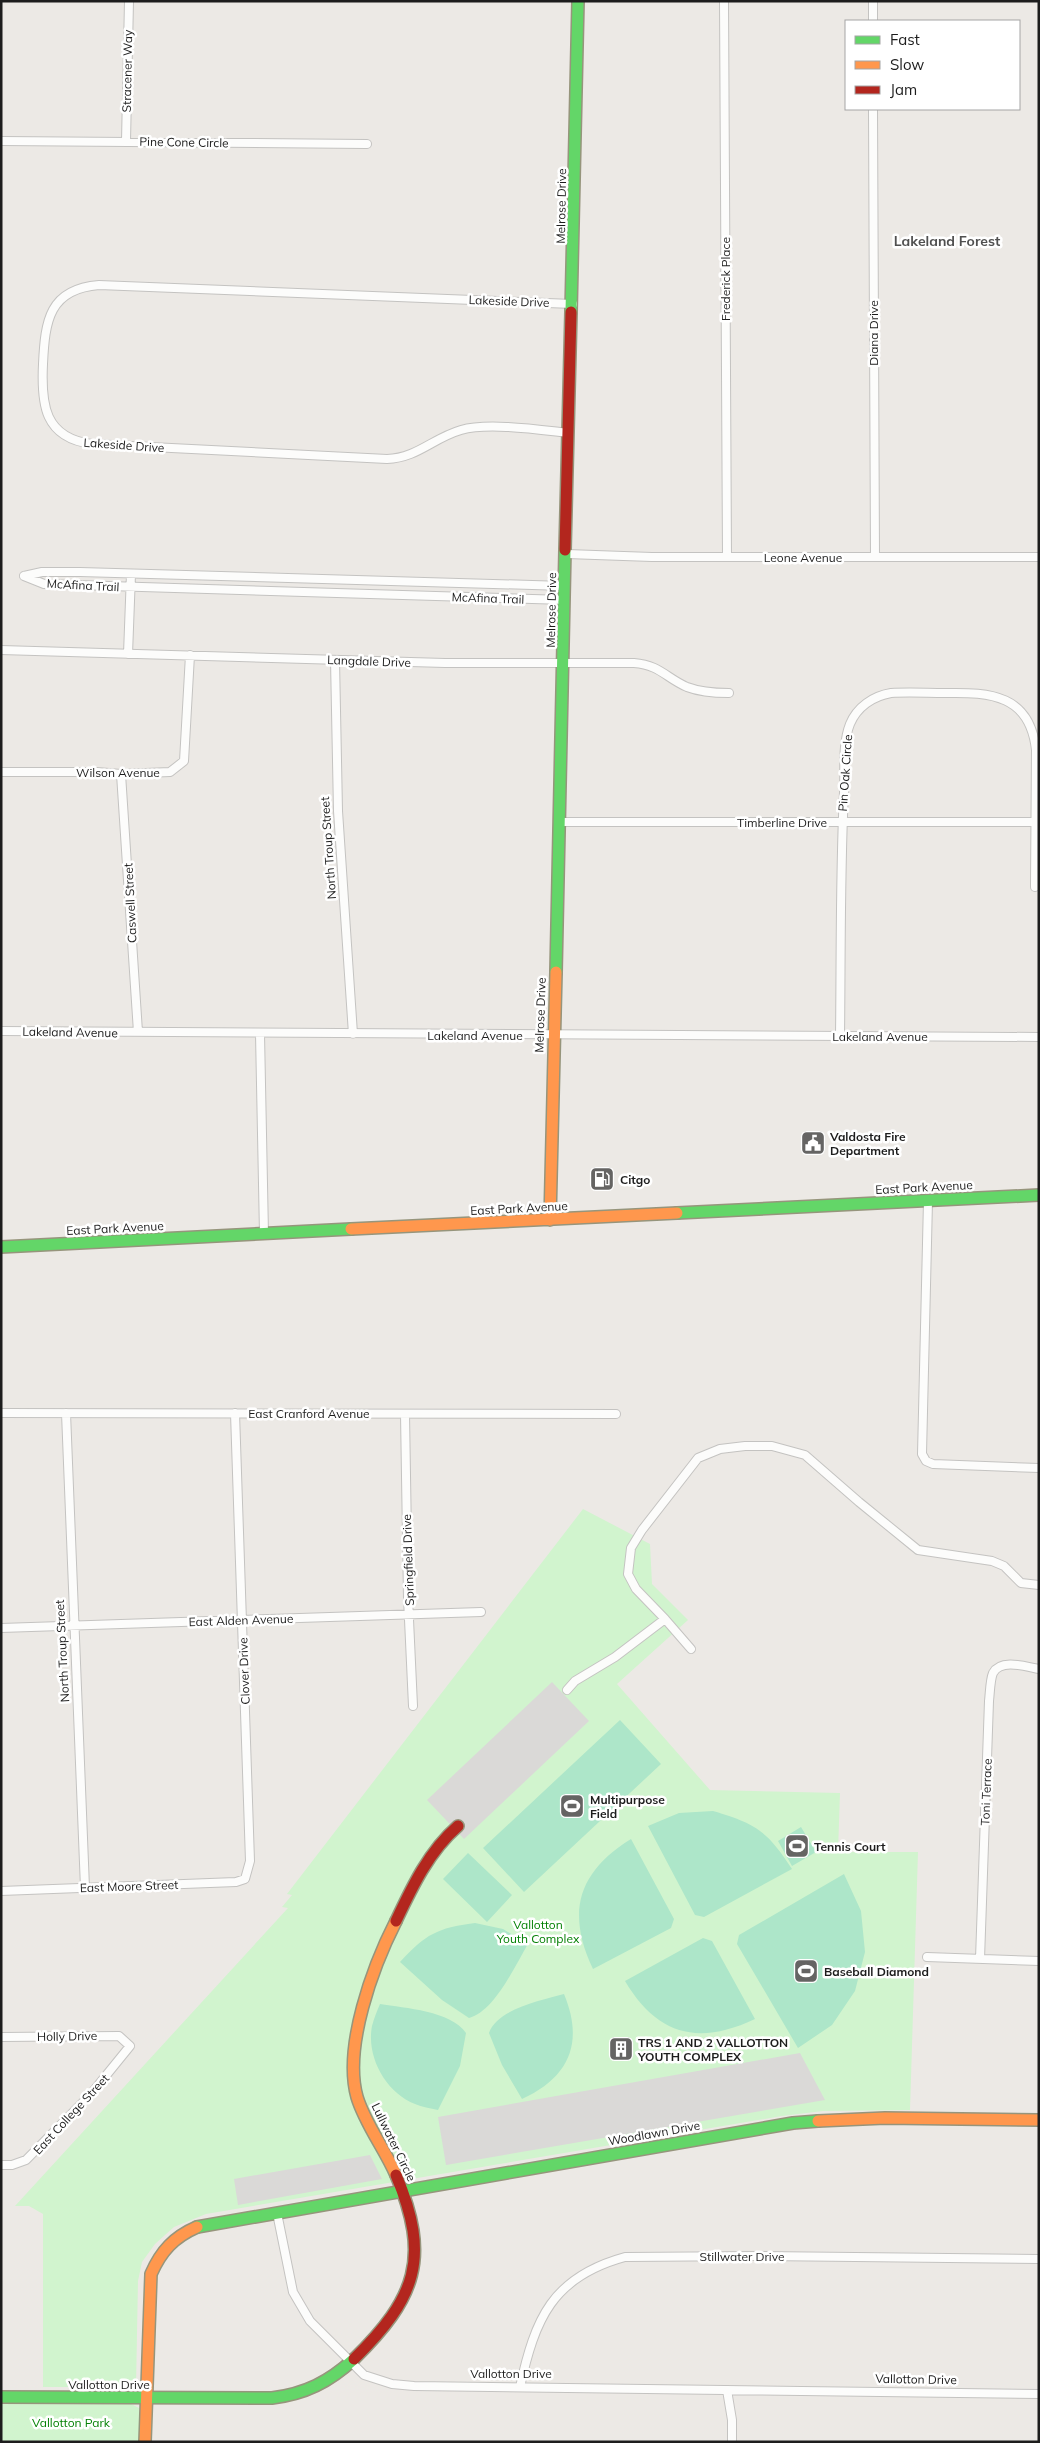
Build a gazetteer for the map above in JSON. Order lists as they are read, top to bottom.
{
  "streets": {
    "street": [
      "Stracener Way",
      "Pine Cone Circle",
      "Melrose Drive",
      "Frederick Place",
      "Lakeside Drive",
      "Diana Drive",
      "Leone Avenue",
      "McAfina Trail",
      "Langdale Drive",
      "Wilson Avenue",
      "Pin Oak Circle",
      "Timberline Drive",
      "North Troup Street",
      "Caswell Street",
      "Lakeland Avenue",
      "East Park Avenue",
      "East Cranford Avenue",
      "Springfield Drive",
      "East Alden Avenue",
      "Clover Drive",
      "Toni Terrace",
      "East Moore Street",
      "Holly Drive",
      "East College Street",
      "Woodlawn Drive",
      "Lullwater Circle",
      "Stillwater Drive",
      "Vallotton Drive"
    ]
  },
  "crossings": [
    ["Stracener Way", "Pine Cone Circle"],
    ["Melrose Drive", "Lakeside Drive"],
    ["Melrose Drive", "Leone Avenue"],
    ["Melrose Drive", "McAfina Trail"],
    ["Melrose Drive", "Langdale Drive"],
    ["Melrose Drive", "Timberline Drive"],
    ["Melrose Drive", "Lakeland Avenue"],
    ["Melrose Drive", "East Park Avenue"],
    ["Frederick Place", "Leone Avenue"],
    ["Diana Drive", "Leone Avenue"],
    ["Langdale Drive", "Wilson Avenue"],
    ["Langdale Drive", "North Troup Street"],
    ["Wilson Avenue", "Caswell Street"],
    ["Pin Oak Circle", "Timberline Drive"],
    ["Pin Oak Circle", "Lakeland Avenue"],
    ["North Troup Street", "Lakeland Avenue"],
    ["North Troup Street", "East Cranford Avenue"],
    ["North Troup Street", "East Alden Avenue"],
    ["North Troup Street", "East Moore Street"],
    ["Caswell Street", "Lakeland Avenue"],
    ["East Cranford Avenue", "Springfield Drive"],
    ["East Cranford Avenue", "Clover Drive"],
    ["Springfield Drive", "East Alden Avenue"],
    ["East Alden Avenue", "Clover Drive"],
    ["Clover Drive", "East Moore Street"],
    ["Holly Drive", "East College Street"],
    ["Woodlawn Drive", "Lullwater Circle"],
    ["Lullwater Circle", "Vallotton Drive"],
    ["Stillwater Drive", "Vallotton Drive"]
  ],
  "districts": ["Lakeland Forest"],
  "parks": ["Vallotton Youth Complex", "Vallotton Park"],
  "places": {
    "public building": ["Valdosta Fire Department"],
    "fuel station": ["Citgo"],
    "sports": ["Multipurpose Field", "Tennis Court", "Baseball Diamond"],
    "building": ["TRS 1 AND 2 VALLOTTON YOUTH COMPLEX"]
  },
  "legend": ["Fast", "Slow", "Jam"]
}
